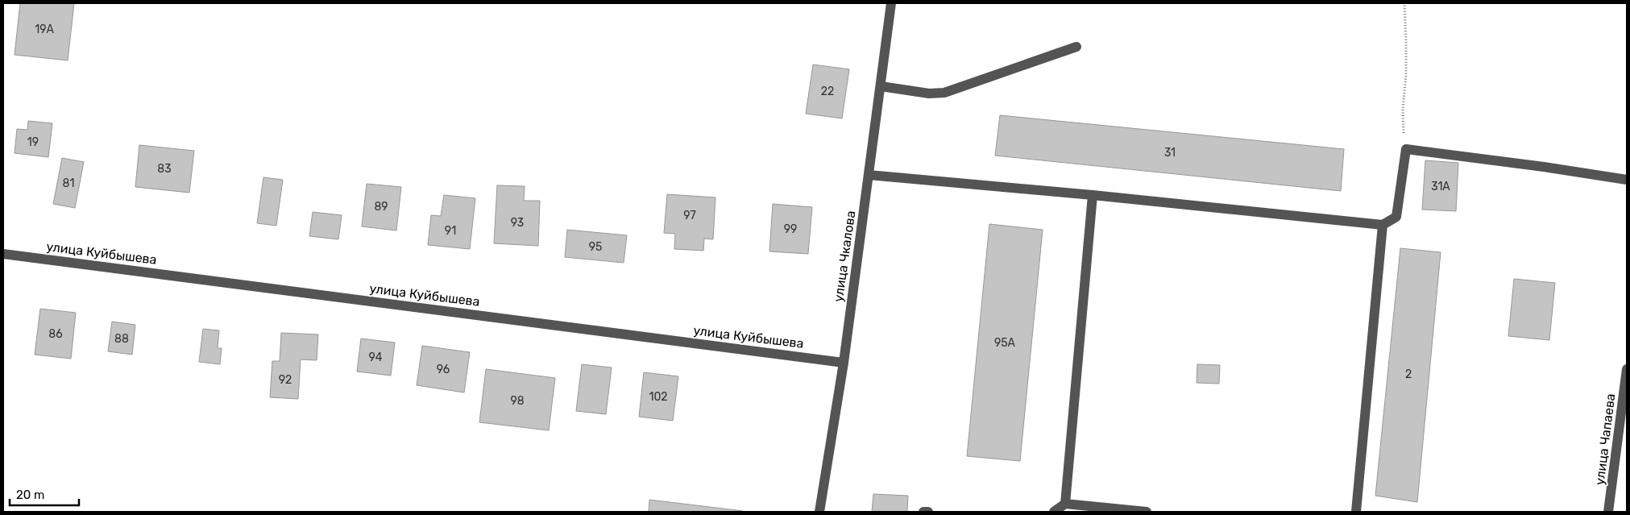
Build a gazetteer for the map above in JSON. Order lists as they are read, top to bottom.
{
  "streets": {
    "street": ["улица Куйбышева", "улица Чкалова", "улица Чапаева"]
  },
  "crossings": [
    ["улица Куйбышева", "улица Чкалова"]
  ],
  "house_numbers": [
    "19А",
    "22",
    "19",
    "31",
    "83",
    "81",
    "31А",
    "89",
    "97",
    "93",
    "99",
    "91",
    "95",
    "86",
    "88",
    "95А",
    "94",
    "96",
    "2",
    "92",
    "102",
    "98"
  ],
  "scale_bar": "20 m"
}
